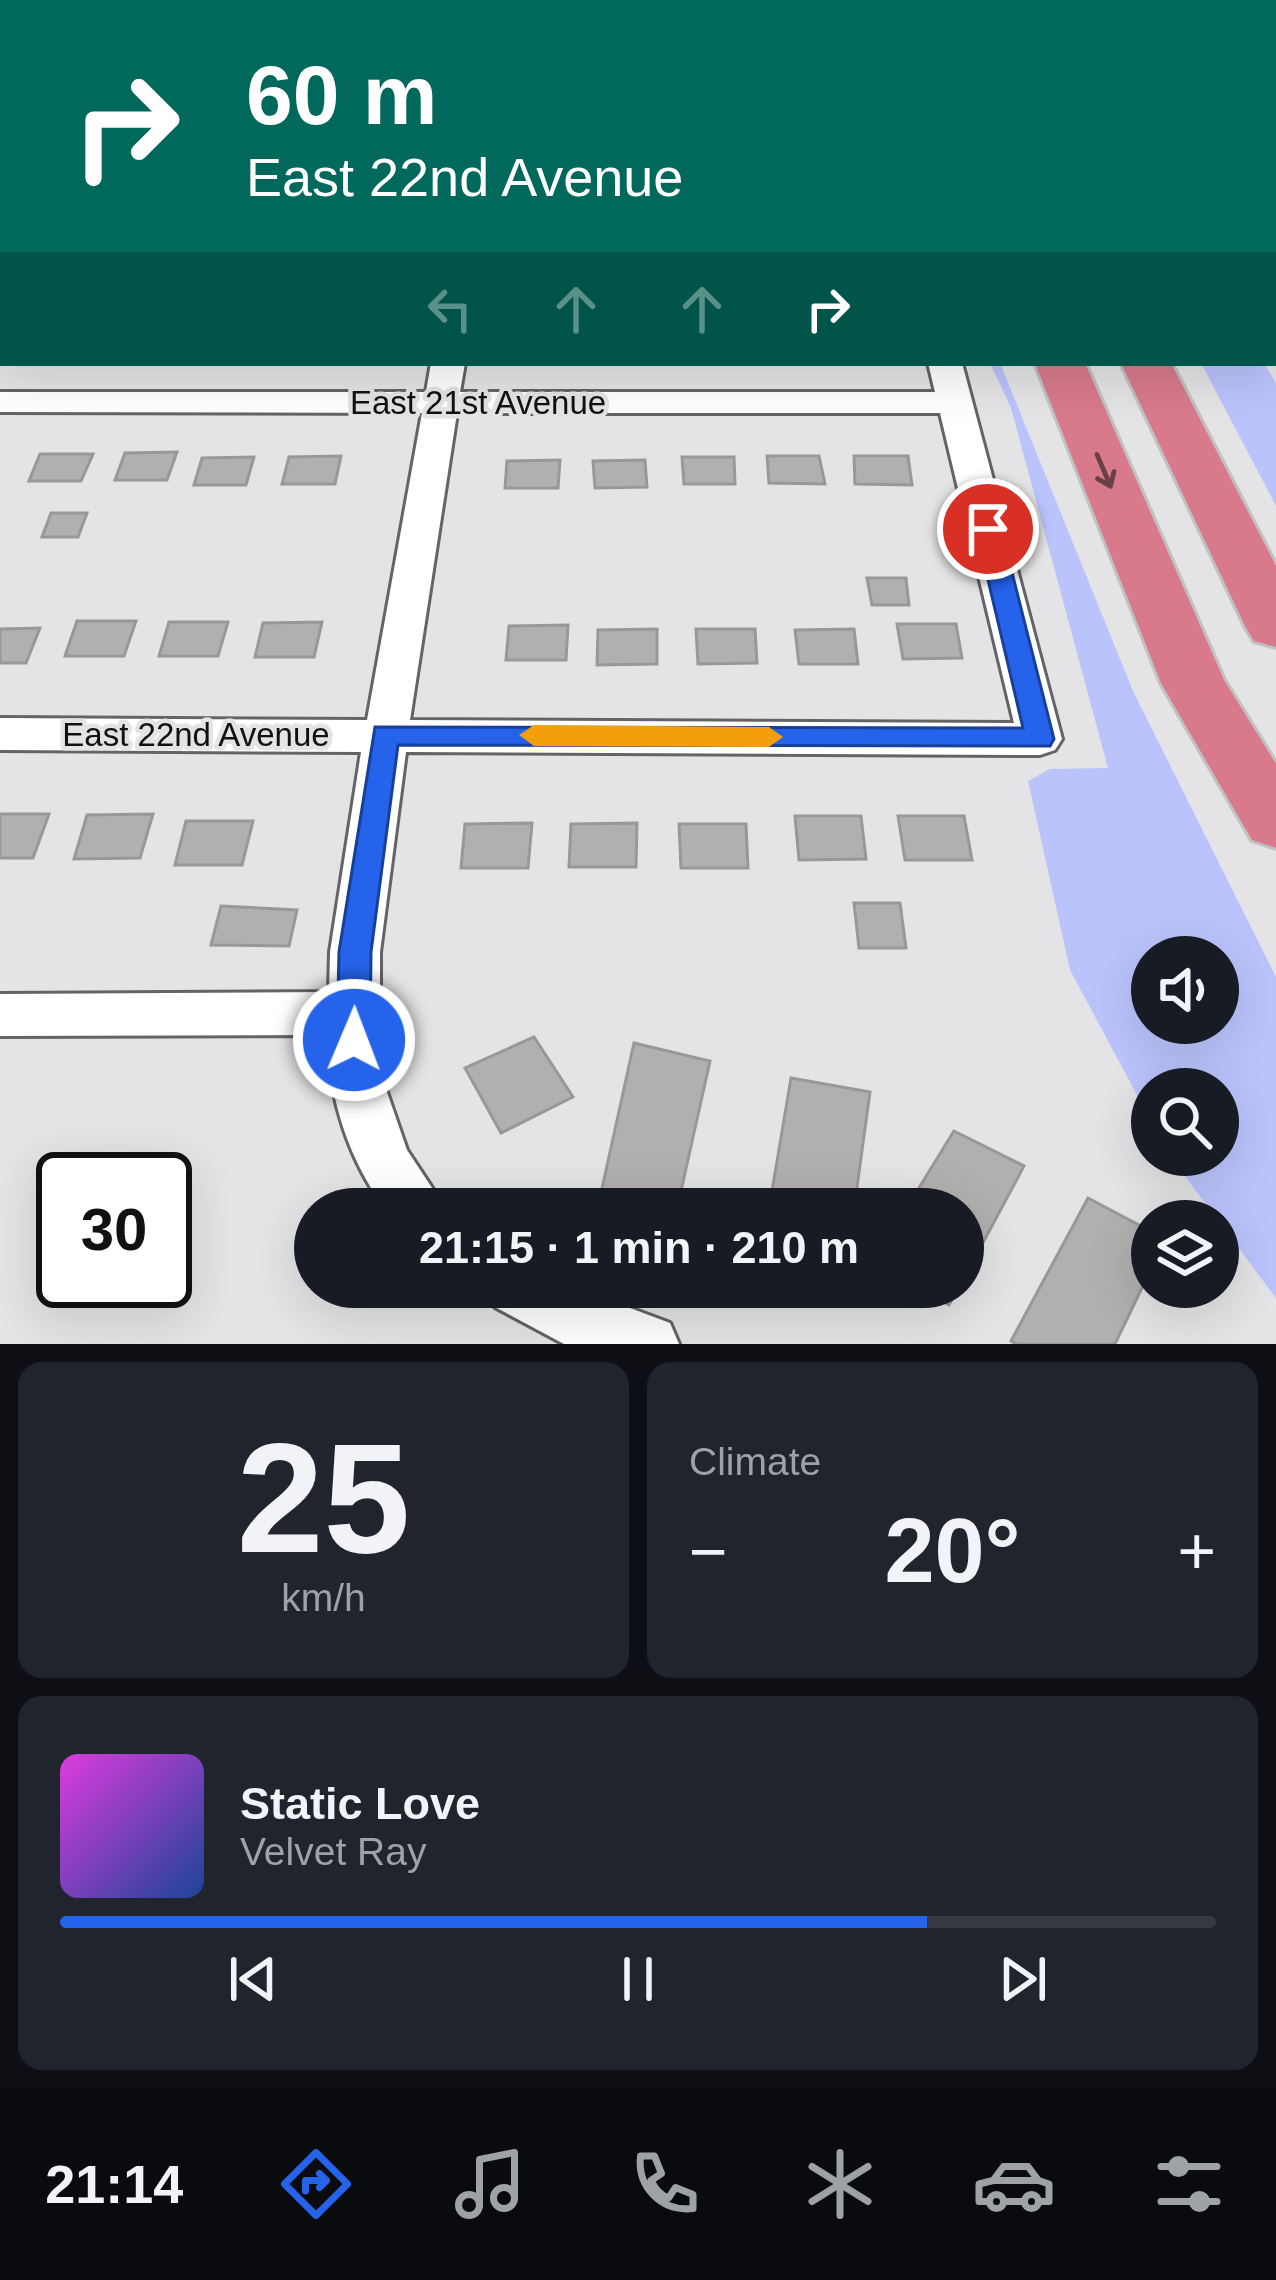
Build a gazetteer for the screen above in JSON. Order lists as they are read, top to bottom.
{
  "streets": {
    "street": ["East 21st Avenue", "East 22nd Avenue"]
  },
  "crossings": [
    ["East 21st Avenue", "East 22nd Avenue"]
  ],
  "page": {
    "turn": ["60 m", "East 22nd Avenue"],
    "limit": "30",
    "trip": "21:15 · 1 min · 210 m",
    "tile": [
      ["25", "km/h"],
      "Climate"
    ],
    "heat": ["−", "20°", "+"],
    "song": ["Static Love", "Velvet Ray"],
    "tabs": "21:14"
  }
}
